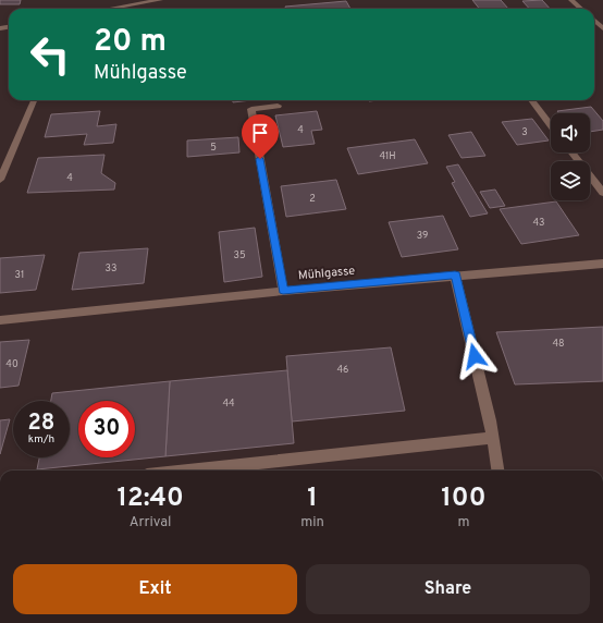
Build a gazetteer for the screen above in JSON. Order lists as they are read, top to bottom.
{
  "streets": {
    "street": ["Mühlgasse"]
  },
  "house_numbers": [
    "4",
    "3",
    "5",
    "41H",
    "4",
    "2",
    "43",
    "39",
    "35",
    "33",
    "31",
    "48",
    "40",
    "46",
    "44"
  ],
  "page": {
    "turn": ["20 m", "Mühlgasse"],
    "speed": "28 km/h",
    "limit": "30",
    "eta": [
      "12:40",
      "Arrival",
      "1",
      "min",
      "100",
      "m"
    ],
    "buttons": ["Exit", "Share"]
  }
}
